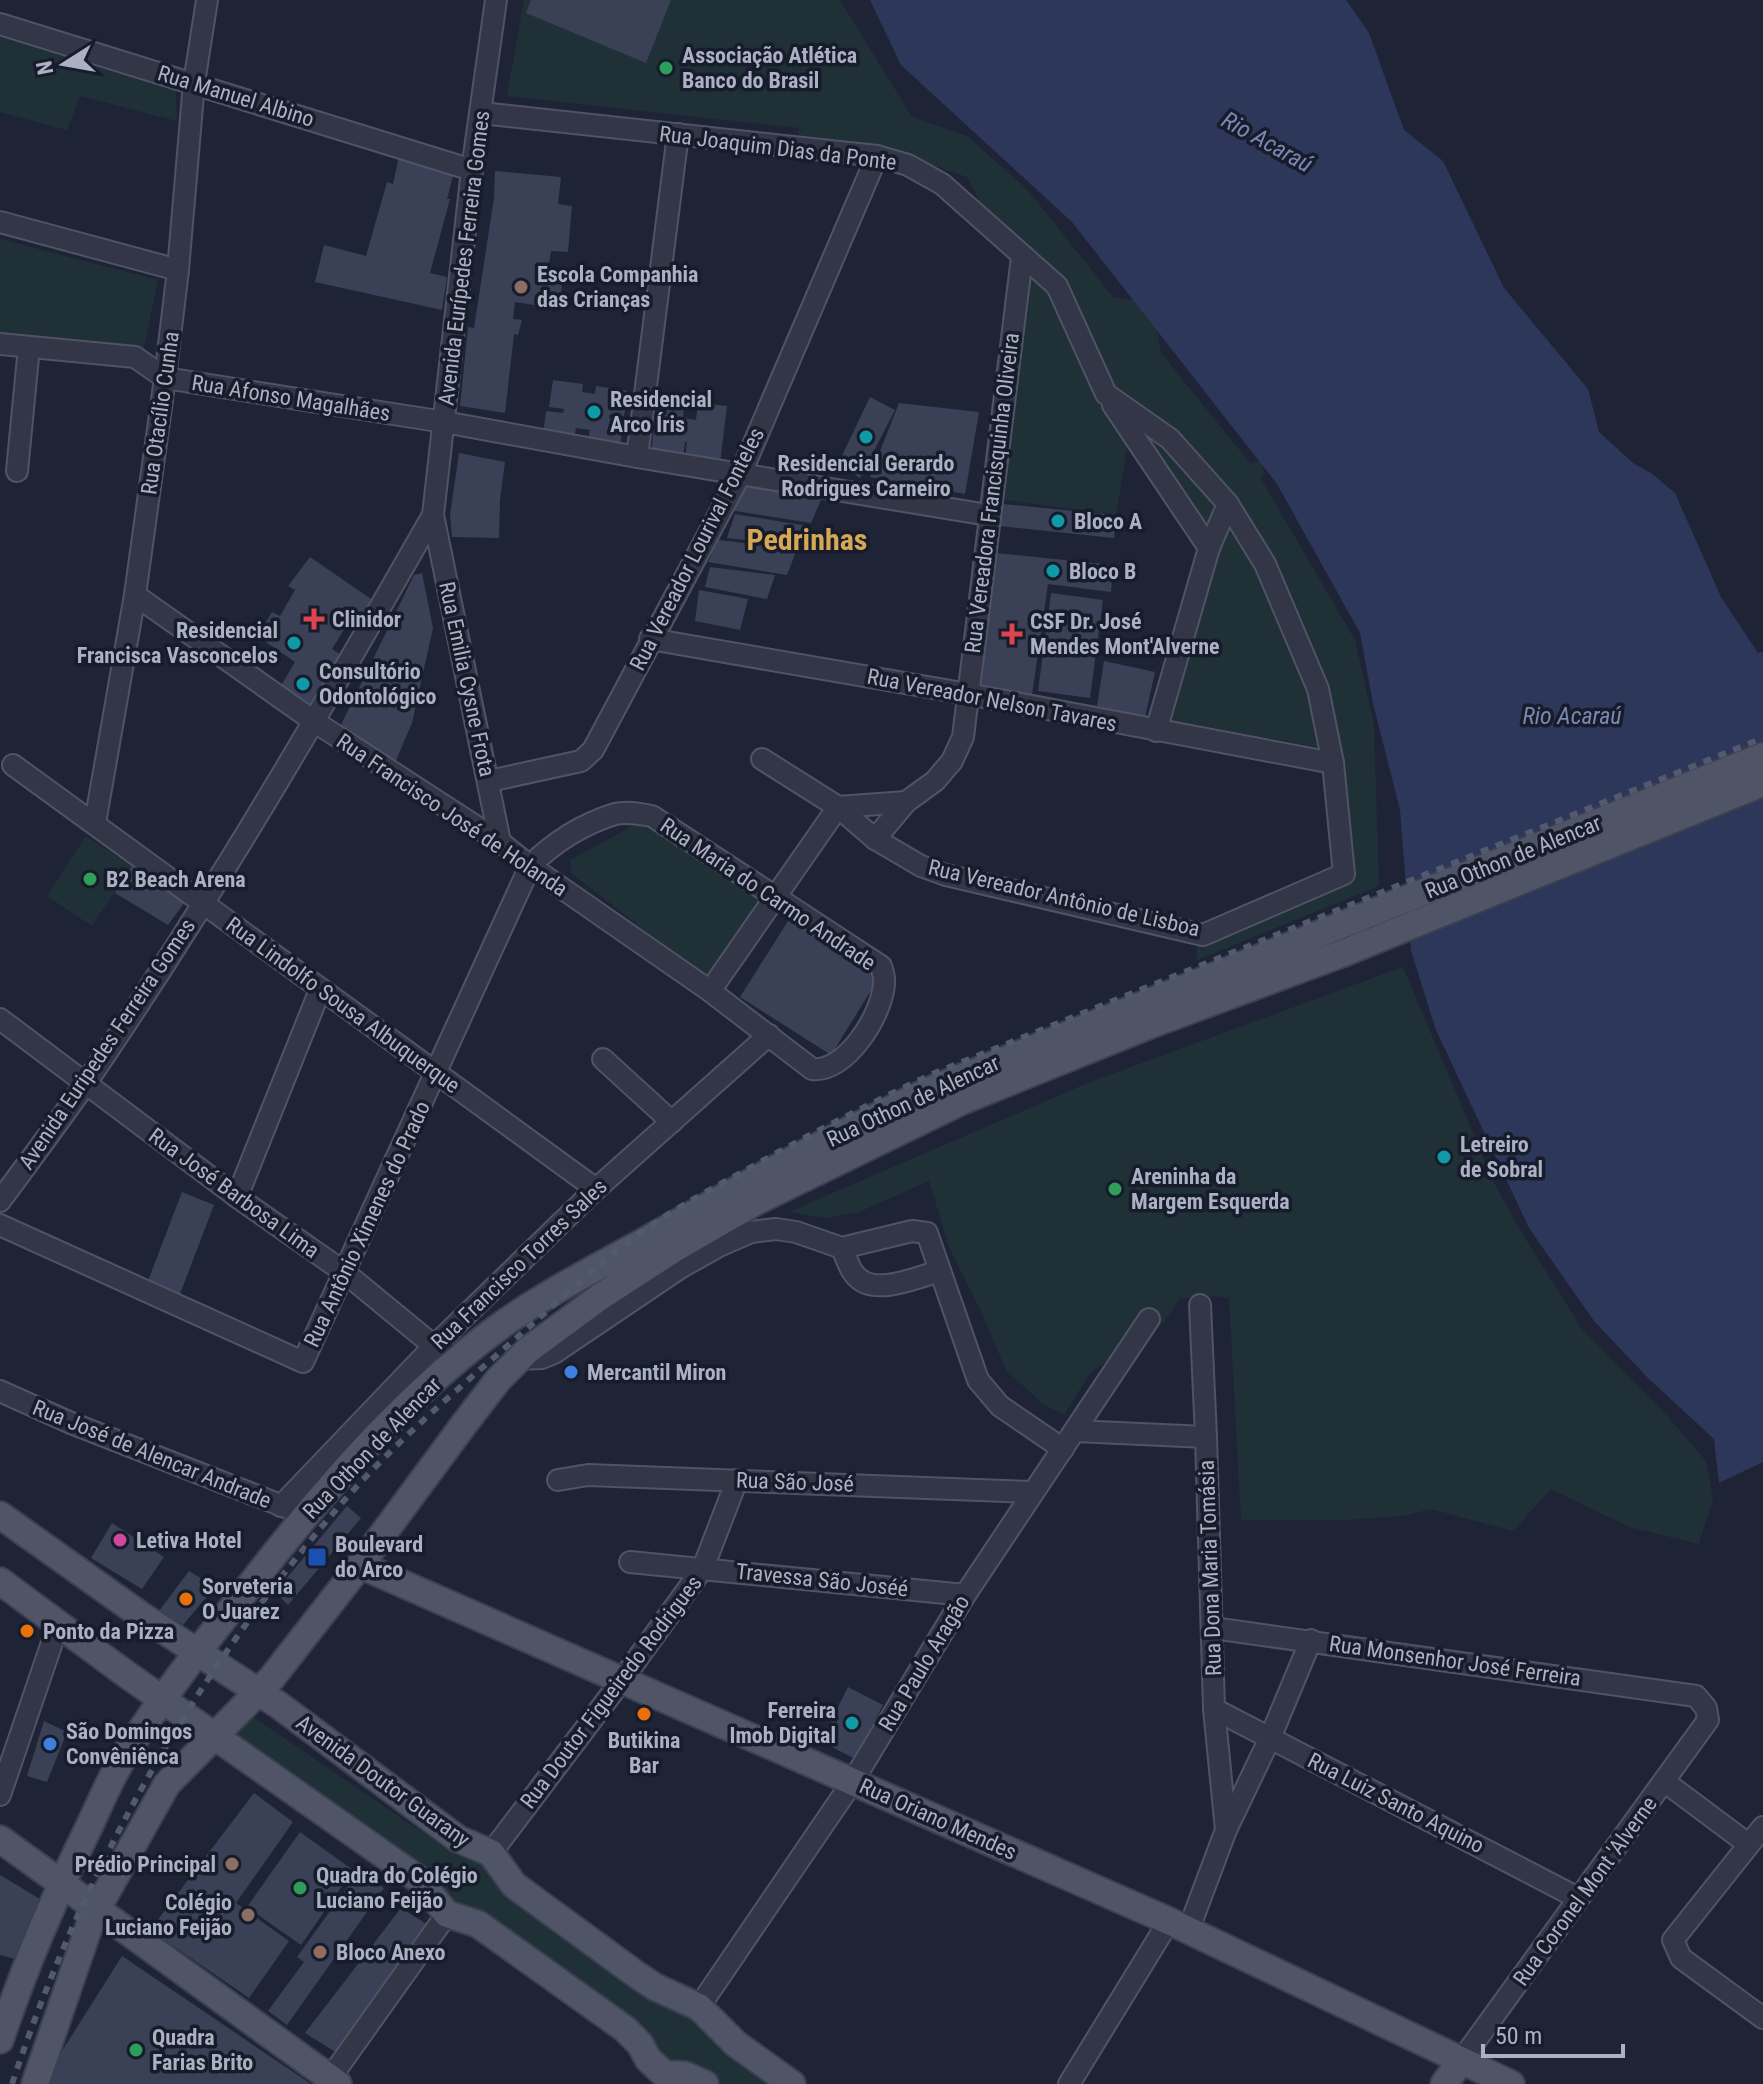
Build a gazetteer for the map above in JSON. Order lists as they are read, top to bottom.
{
  "streets": {
    "main road": [
      "Rua Othon de Alencar",
      "Avenida Doutor Guarany",
      "Rua Oriano Mendes",
      "Rua Coronel Mont 'Alverne"
    ],
    "street": [
      "Rua Manuel Albino",
      "Rua Joaquim Dias da Ponte",
      "Avenida Eurípedes Ferreira Gomes",
      "Rua Afonso Magalhães",
      "Rua Otacílio Cunha",
      "Rua Vereadora Francisquinha Oliveira",
      "Rua Vereador Lourival Fonteles",
      "Rua Emilia Cysne Frota",
      "Rua Vereador Nelson Tavares",
      "Rua Francisco José de Holanda",
      "Rua Maria do Carmo Andrade",
      "Rua Vereador Antônio de Lisboa",
      "Rua Lindolfo Sousa Albuquerque",
      "Avenida Euripedes Ferreira Gomes",
      "Rua José Barbosa Lima",
      "Rua Antônio Ximenes do Prado",
      "Rua Francisco Torres Sales",
      "Rua José de Alencar Andrade",
      "Rua São José",
      "Rua Dona Maria Tomásia",
      "Travessa São Joséé",
      "Rua Monsenhor José Ferreira",
      "Rua Paulo Aragão",
      "Rua Doutor Figueiredo Rodrigues",
      "Rua Luiz Santo Aquino"
    ]
  },
  "crossings": [
    ["Rua Manuel Albino", "Avenida Eurípedes Ferreira Gomes"],
    ["Rua Manuel Albino", "Rua Otacílio Cunha"],
    ["Rua Joaquim Dias da Ponte", "Avenida Eurípedes Ferreira Gomes"],
    ["Rua Joaquim Dias da Ponte", "Rua Vereadora Francisquinha Oliveira"],
    ["Rua Joaquim Dias da Ponte", "Rua Vereador Lourival Fonteles"],
    ["Avenida Eurípedes Ferreira Gomes", "Rua Afonso Magalhães"],
    ["Avenida Eurípedes Ferreira Gomes", "Rua Emilia Cysne Frota"],
    ["Avenida Eurípedes Ferreira Gomes", "Avenida Euripedes Ferreira Gomes"],
    ["Rua Afonso Magalhães", "Rua Otacílio Cunha"],
    ["Rua Afonso Magalhães", "Rua Vereadora Francisquinha Oliveira"],
    ["Rua Afonso Magalhães", "Rua Vereador Lourival Fonteles"],
    ["Rua Otacílio Cunha", "Rua Francisco José de Holanda"],
    ["Rua Otacílio Cunha", "Rua Lindolfo Sousa Albuquerque"],
    ["Rua Vereadora Francisquinha Oliveira", "Rua Vereador Nelson Tavares"],
    ["Rua Vereadora Francisquinha Oliveira", "Rua Vereador Antônio de Lisboa"],
    ["Rua Vereador Lourival Fonteles", "Rua Emilia Cysne Frota"],
    ["Rua Vereador Lourival Fonteles", "Rua Vereador Nelson Tavares"],
    ["Rua Emilia Cysne Frota", "Rua Francisco José de Holanda"],
    ["Rua Emilia Cysne Frota", "Avenida Euripedes Ferreira Gomes"],
    ["Rua Vereador Nelson Tavares", "Rua Vereador Antônio de Lisboa"],
    ["Rua Francisco José de Holanda", "Rua Maria do Carmo Andrade"],
    ["Rua Francisco José de Holanda", "Avenida Euripedes Ferreira Gomes"],
    ["Rua Francisco José de Holanda", "Rua Antônio Ximenes do Prado"],
    ["Rua Francisco José de Holanda", "Rua Francisco Torres Sales"],
    ["Rua Othon de Alencar", "Rua José Barbosa Lima"],
    ["Rua Othon de Alencar", "Rua José de Alencar Andrade"],
    ["Rua Othon de Alencar", "Avenida Doutor Guarany"],
    ["Rua Othon de Alencar", "Rua Oriano Mendes"],
    ["Rua Maria do Carmo Andrade", "Rua Antônio Ximenes do Prado"],
    ["Rua Maria do Carmo Andrade", "Rua Francisco Torres Sales"],
    ["Rua Lindolfo Sousa Albuquerque", "Avenida Euripedes Ferreira Gomes"],
    ["Rua Lindolfo Sousa Albuquerque", "Rua Antônio Ximenes do Prado"],
    ["Rua Lindolfo Sousa Albuquerque", "Rua Francisco Torres Sales"],
    ["Avenida Euripedes Ferreira Gomes", "Rua José Barbosa Lima"],
    ["Rua José Barbosa Lima", "Rua Antônio Ximenes do Prado"],
    ["Rua José Barbosa Lima", "Rua Francisco Torres Sales"],
    ["Rua Francisco Torres Sales", "Rua José de Alencar Andrade"],
    ["Rua São José", "Rua Paulo Aragão"],
    ["Rua São José", "Rua Doutor Figueiredo Rodrigues"],
    ["Rua Dona Maria Tomásia", "Rua Monsenhor José Ferreira"],
    ["Rua Dona Maria Tomásia", "Rua Luiz Santo Aquino"],
    ["Rua Dona Maria Tomásia", "Rua Oriano Mendes"],
    ["Travessa São Joséé", "Rua Paulo Aragão"],
    ["Travessa São Joséé", "Rua Doutor Figueiredo Rodrigues"],
    ["Rua Monsenhor José Ferreira", "Rua Coronel Mont 'Alverne"],
    ["Rua Paulo Aragão", "Avenida Doutor Guarany"],
    ["Rua Paulo Aragão", "Rua Oriano Mendes"],
    ["Rua Doutor Figueiredo Rodrigues", "Avenida Doutor Guarany"],
    ["Rua Doutor Figueiredo Rodrigues", "Rua Oriano Mendes"],
    ["Rua Luiz Santo Aquino", "Rua Coronel Mont 'Alverne"],
    ["Rua Oriano Mendes", "Rua Coronel Mont 'Alverne"]
  ],
  "districts": ["Pedrinhas"],
  "water": ["Rio Acaraú"],
  "places": {
    "other": [
      "Associação Atlética Banco do Brasil",
      "Escola Companhia das Crianças",
      "Residencial Arco Íris",
      "Residencial Gerardo Rodrigues Carneiro",
      "Bloco A",
      "Bloco B",
      "Residencial Francisca Vasconcelos",
      "Consultório Odontológico",
      "B2 Beach Arena",
      "Letreiro de Sobral",
      "Areninha da Margem Esquerda",
      "Mercantil Miron",
      "Letiva Hotel",
      "Sorveteria O Juarez",
      "Ponto da Pizza",
      "Butikina Bar",
      "Ferreira Imob Digital",
      "São Domingos Convêniênca",
      "Prédio Principal",
      "Quadra do Colégio Luciano Feijão",
      "Colégio Luciano Feijão",
      "Bloco Anexo",
      "Quadra Farias Brito"
    ],
    "health": ["Clinidor", "CSF Dr. José Mendes Mont'Alverne"],
    "transit": ["Boulevard do Arco"]
  },
  "scale_bar": "50 m",
  "north": "left"
}
